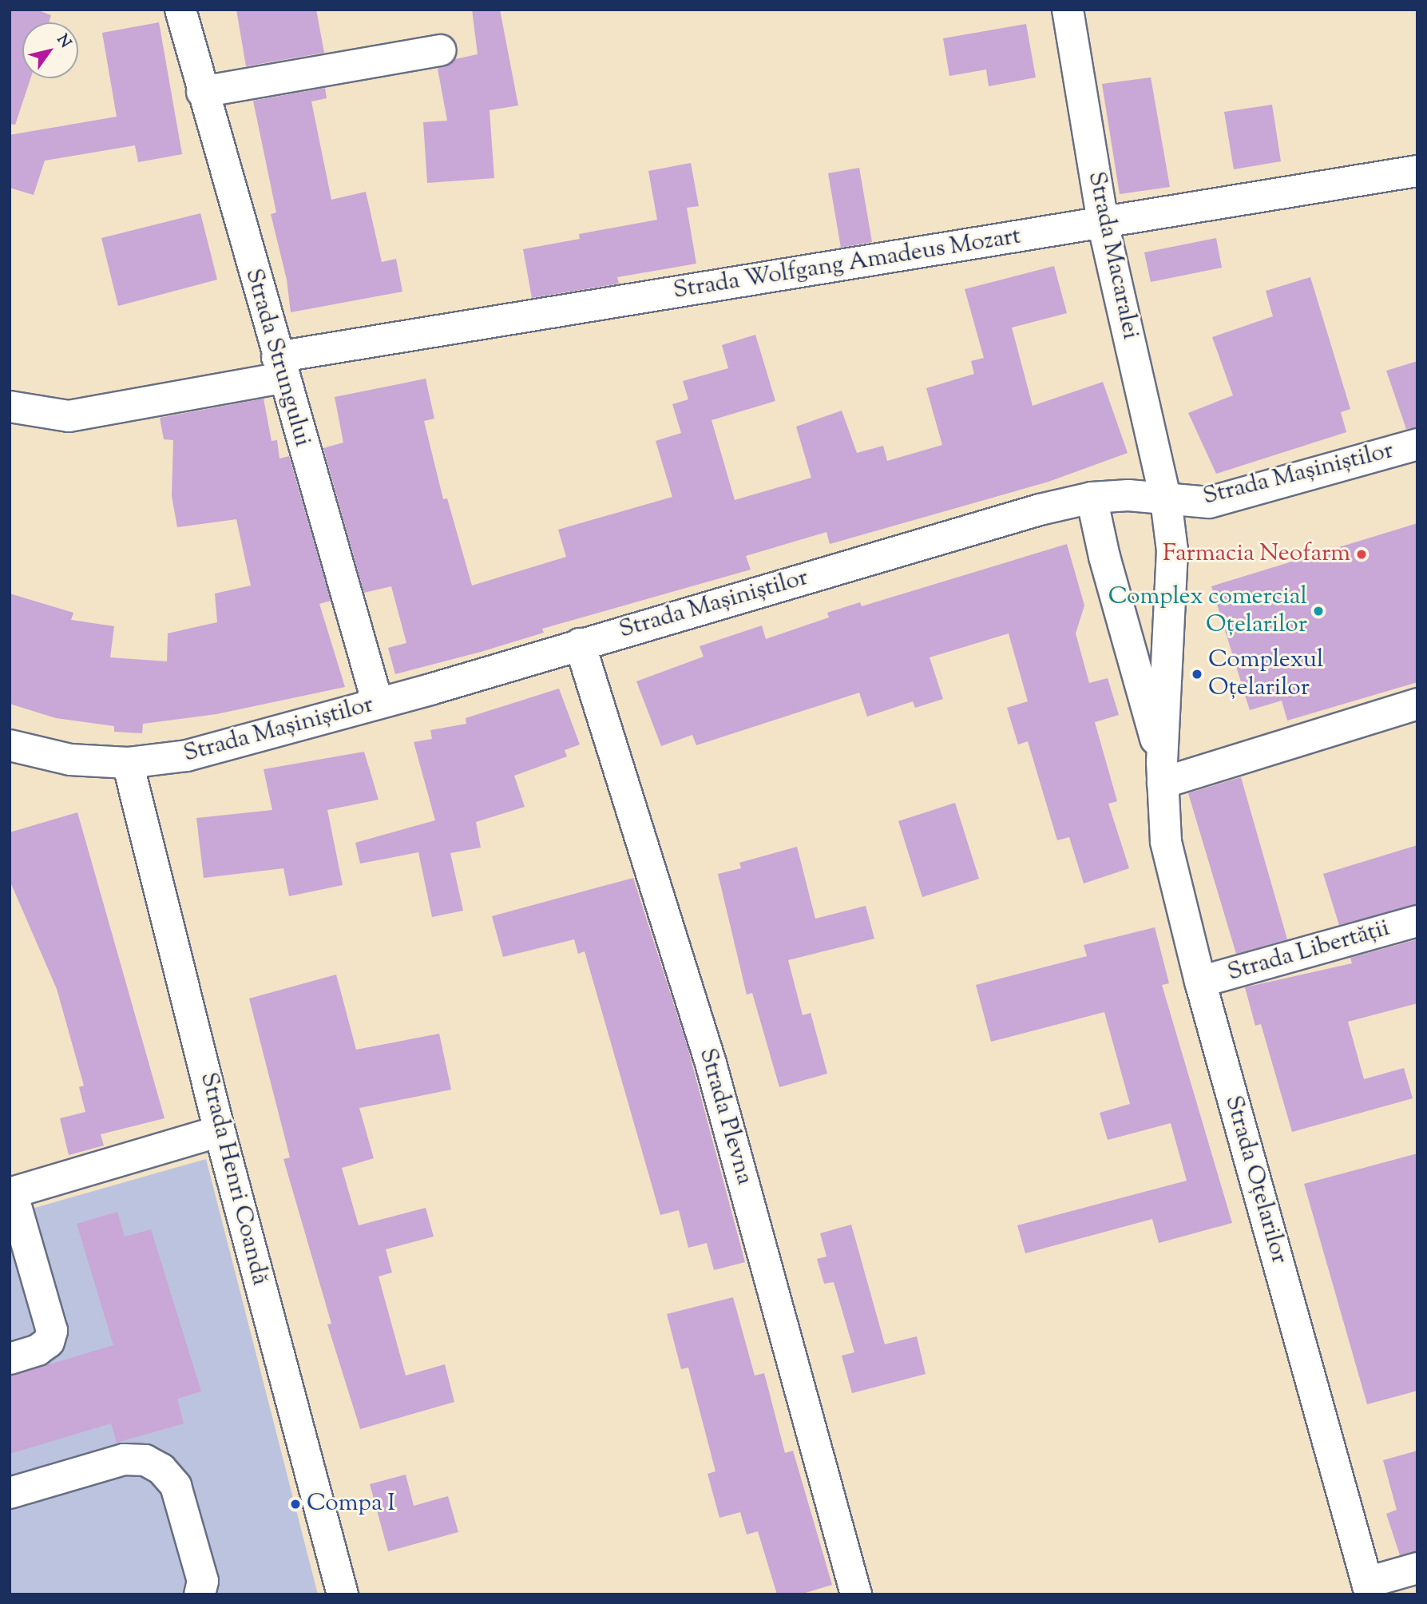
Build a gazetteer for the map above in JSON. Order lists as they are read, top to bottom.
{
  "streets": {
    "street": [
      "Strada Macaralei",
      "Strada Wolfgang Amadeus Mozart",
      "Strada Strungului",
      "Strada Mașiniștilor",
      "Strada Libertății",
      "Strada Plevna",
      "Strada Henri Coandă",
      "Strada Oțelarilor"
    ]
  },
  "crossings": [
    ["Strada Macaralei", "Strada Wolfgang Amadeus Mozart"],
    ["Strada Macaralei", "Strada Mașiniștilor"],
    ["Strada Macaralei", "Strada Oțelarilor"],
    ["Strada Wolfgang Amadeus Mozart", "Strada Strungului"],
    ["Strada Strungului", "Strada Mașiniștilor"],
    ["Strada Mașiniștilor", "Strada Plevna"],
    ["Strada Mașiniștilor", "Strada Henri Coandă"],
    ["Strada Mașiniștilor", "Strada Oțelarilor"],
    ["Strada Libertății", "Strada Oțelarilor"]
  ],
  "places": [
    "Farmacia Neofarm",
    "Complex comercial Oțelarilor",
    "Complexul Oțelarilor",
    "Compa I"
  ],
  "north": "top right"
}
